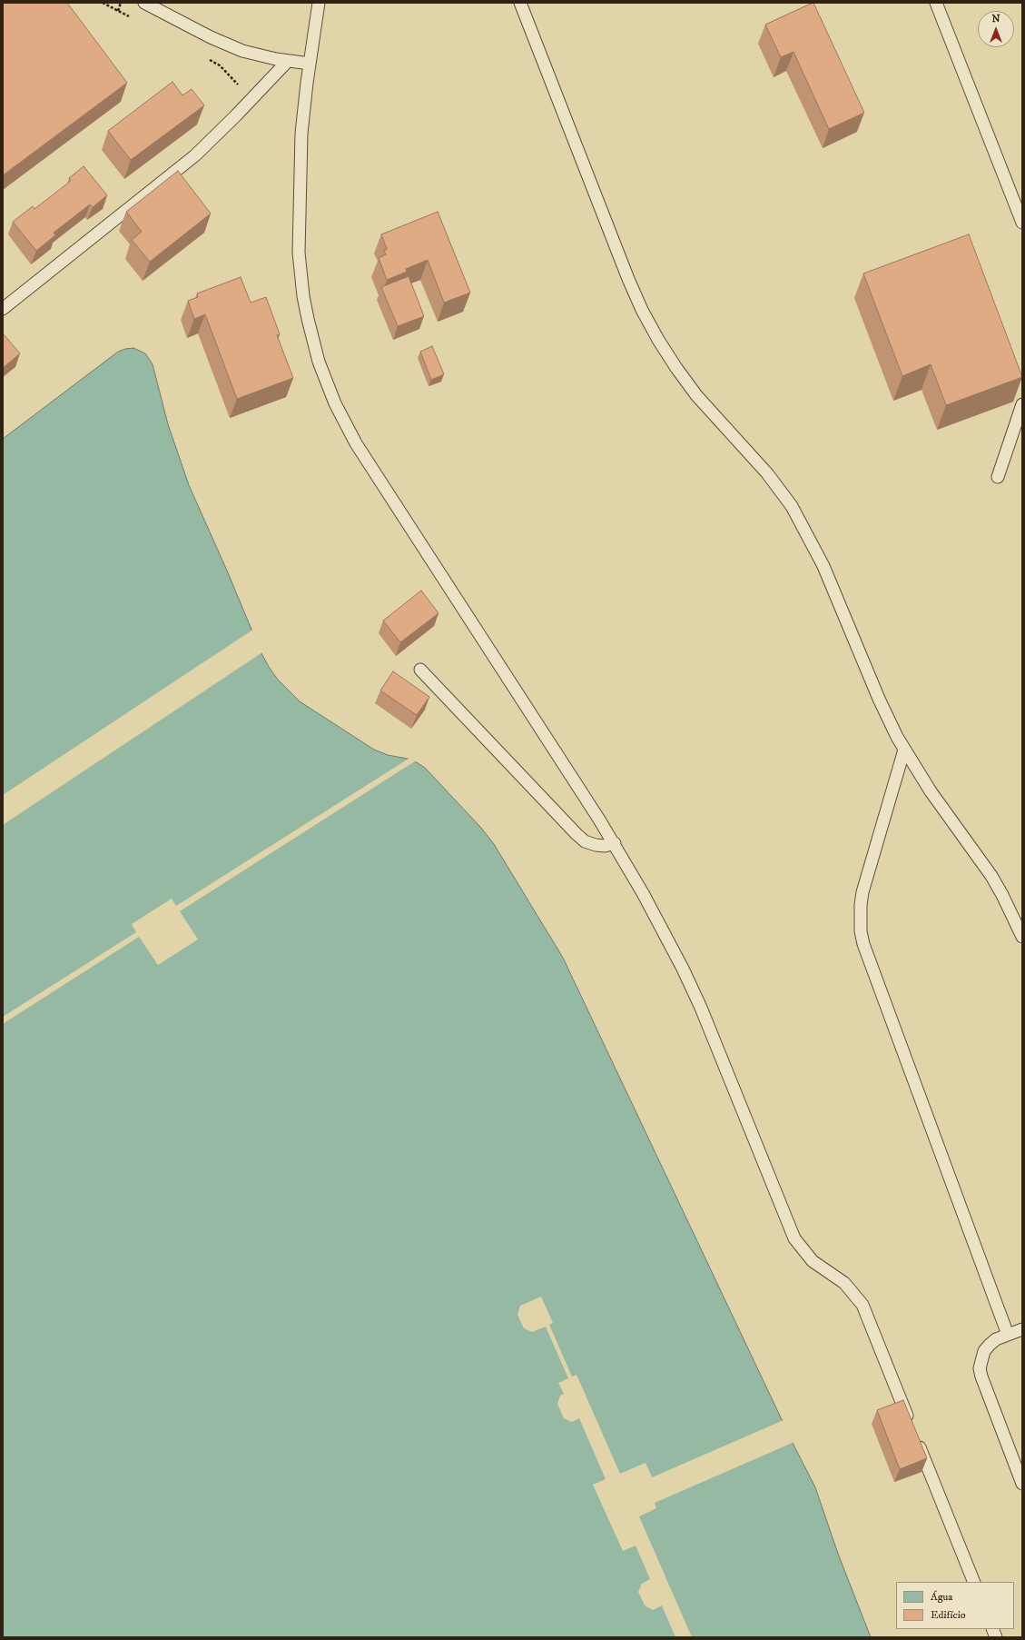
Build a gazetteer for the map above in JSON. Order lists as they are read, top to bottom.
{
  "legend": ["Água", "Edifício"],
  "north": "top"
}
